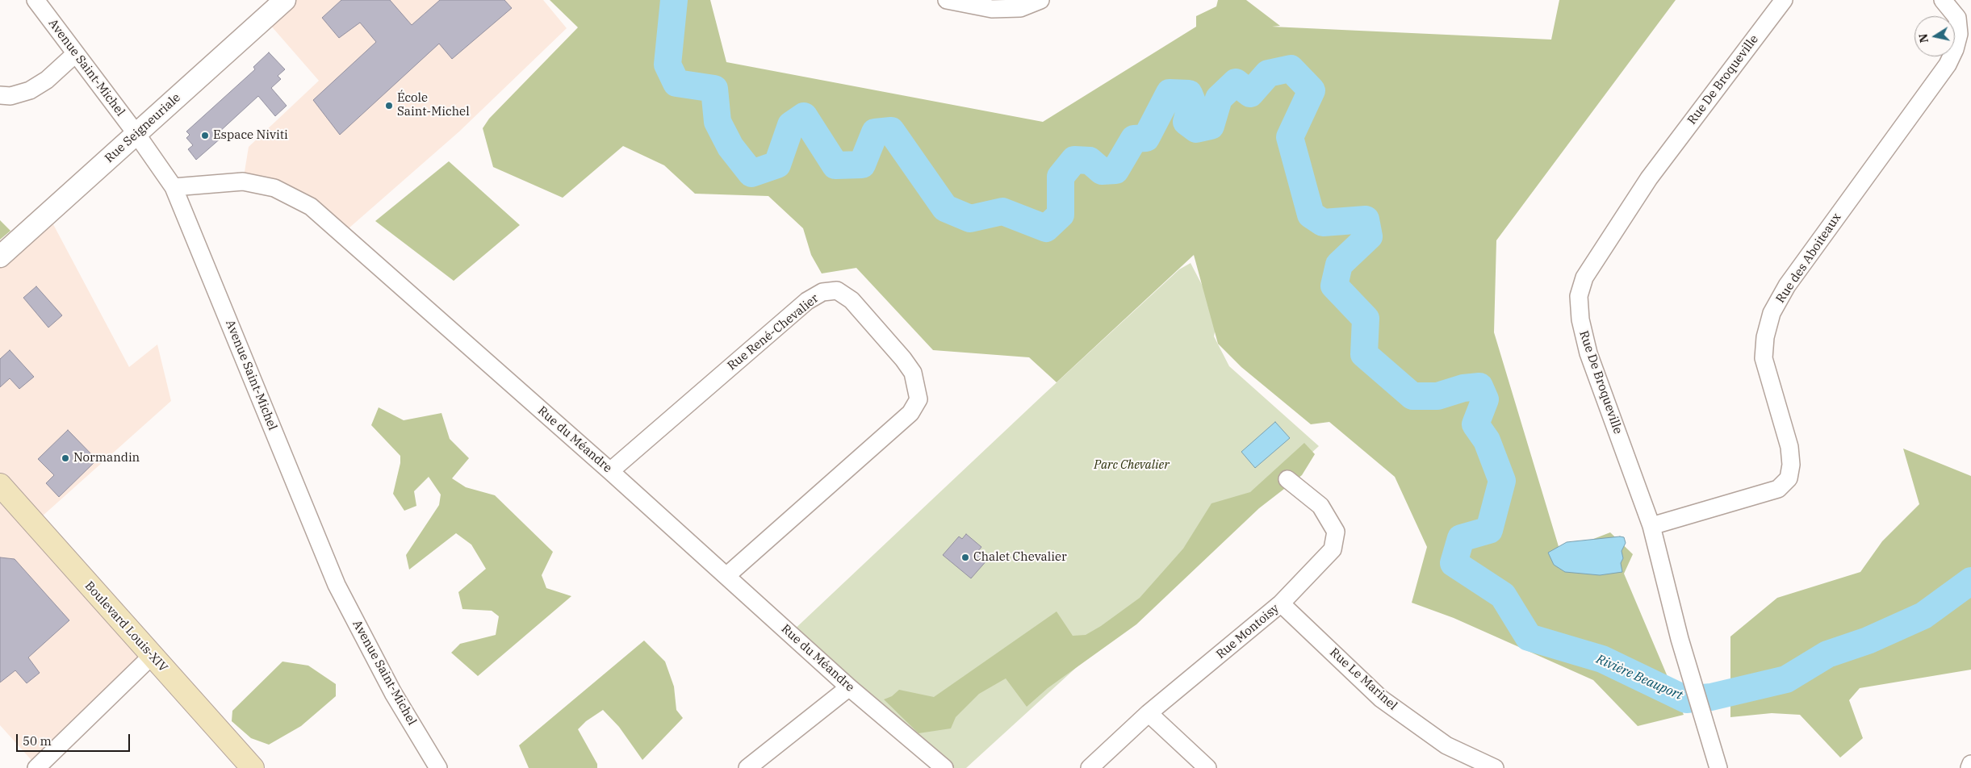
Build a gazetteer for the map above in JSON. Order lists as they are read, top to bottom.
{
  "streets": {
    "main road": ["Boulevard Louis-XIV"],
    "street": [
      "Avenue Saint-Michel",
      "Rue De Broqueville",
      "Rue Seigneuriale",
      "Rue des Aboiteaux",
      "Rue René-Chevalier",
      "Rue du Méandre",
      "Rue Montoisy",
      "Rue Le Marinel"
    ]
  },
  "crossings": [
    ["Avenue Saint-Michel", "Rue Seigneuriale"],
    ["Avenue Saint-Michel", "Rue du Méandre"],
    ["Rue De Broqueville", "Rue des Aboiteaux"],
    ["Rue René-Chevalier", "Rue du Méandre"],
    ["Rue Montoisy", "Rue Le Marinel"]
  ],
  "water": ["Rivière Beauport"],
  "parks": ["Parc Chevalier"],
  "places": [
    "École Saint-Michel",
    "Espace Niviti",
    "Normandin",
    "Chalet Chevalier"
  ],
  "scale_bar": "50 m",
  "north": "left"
}
